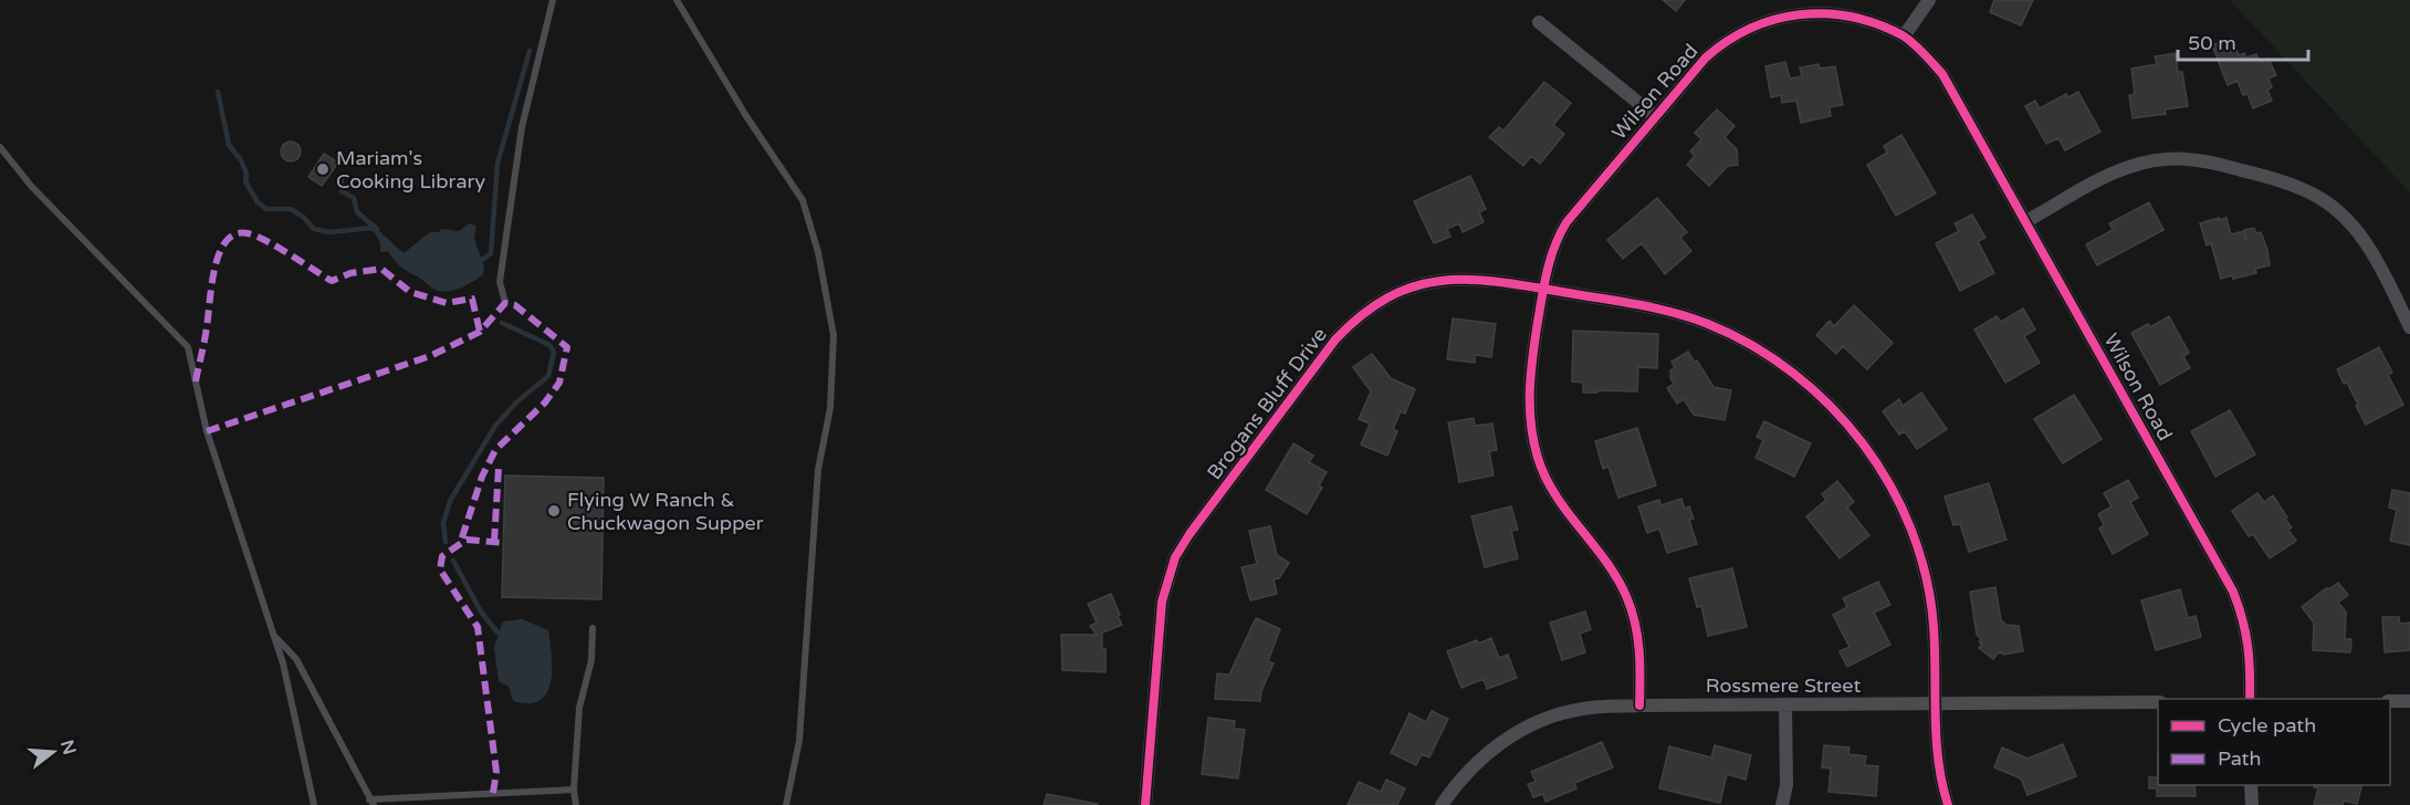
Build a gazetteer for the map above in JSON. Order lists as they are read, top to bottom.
{
  "streets": {
    "street": ["Wilson Road", "Brogans Bluff Drive", "Rossmere Street"]
  },
  "crossings": [
    ["Wilson Road", "Brogans Bluff Drive"],
    ["Wilson Road", "Rossmere Street"],
    ["Brogans Bluff Drive", "Rossmere Street"]
  ],
  "places": ["Mariam's Cooking Library", "Flying W Ranch & Chuckwagon Supper"],
  "legend": ["Cycle path", "Path"],
  "scale_bar": "50 m",
  "north": "right"
}
